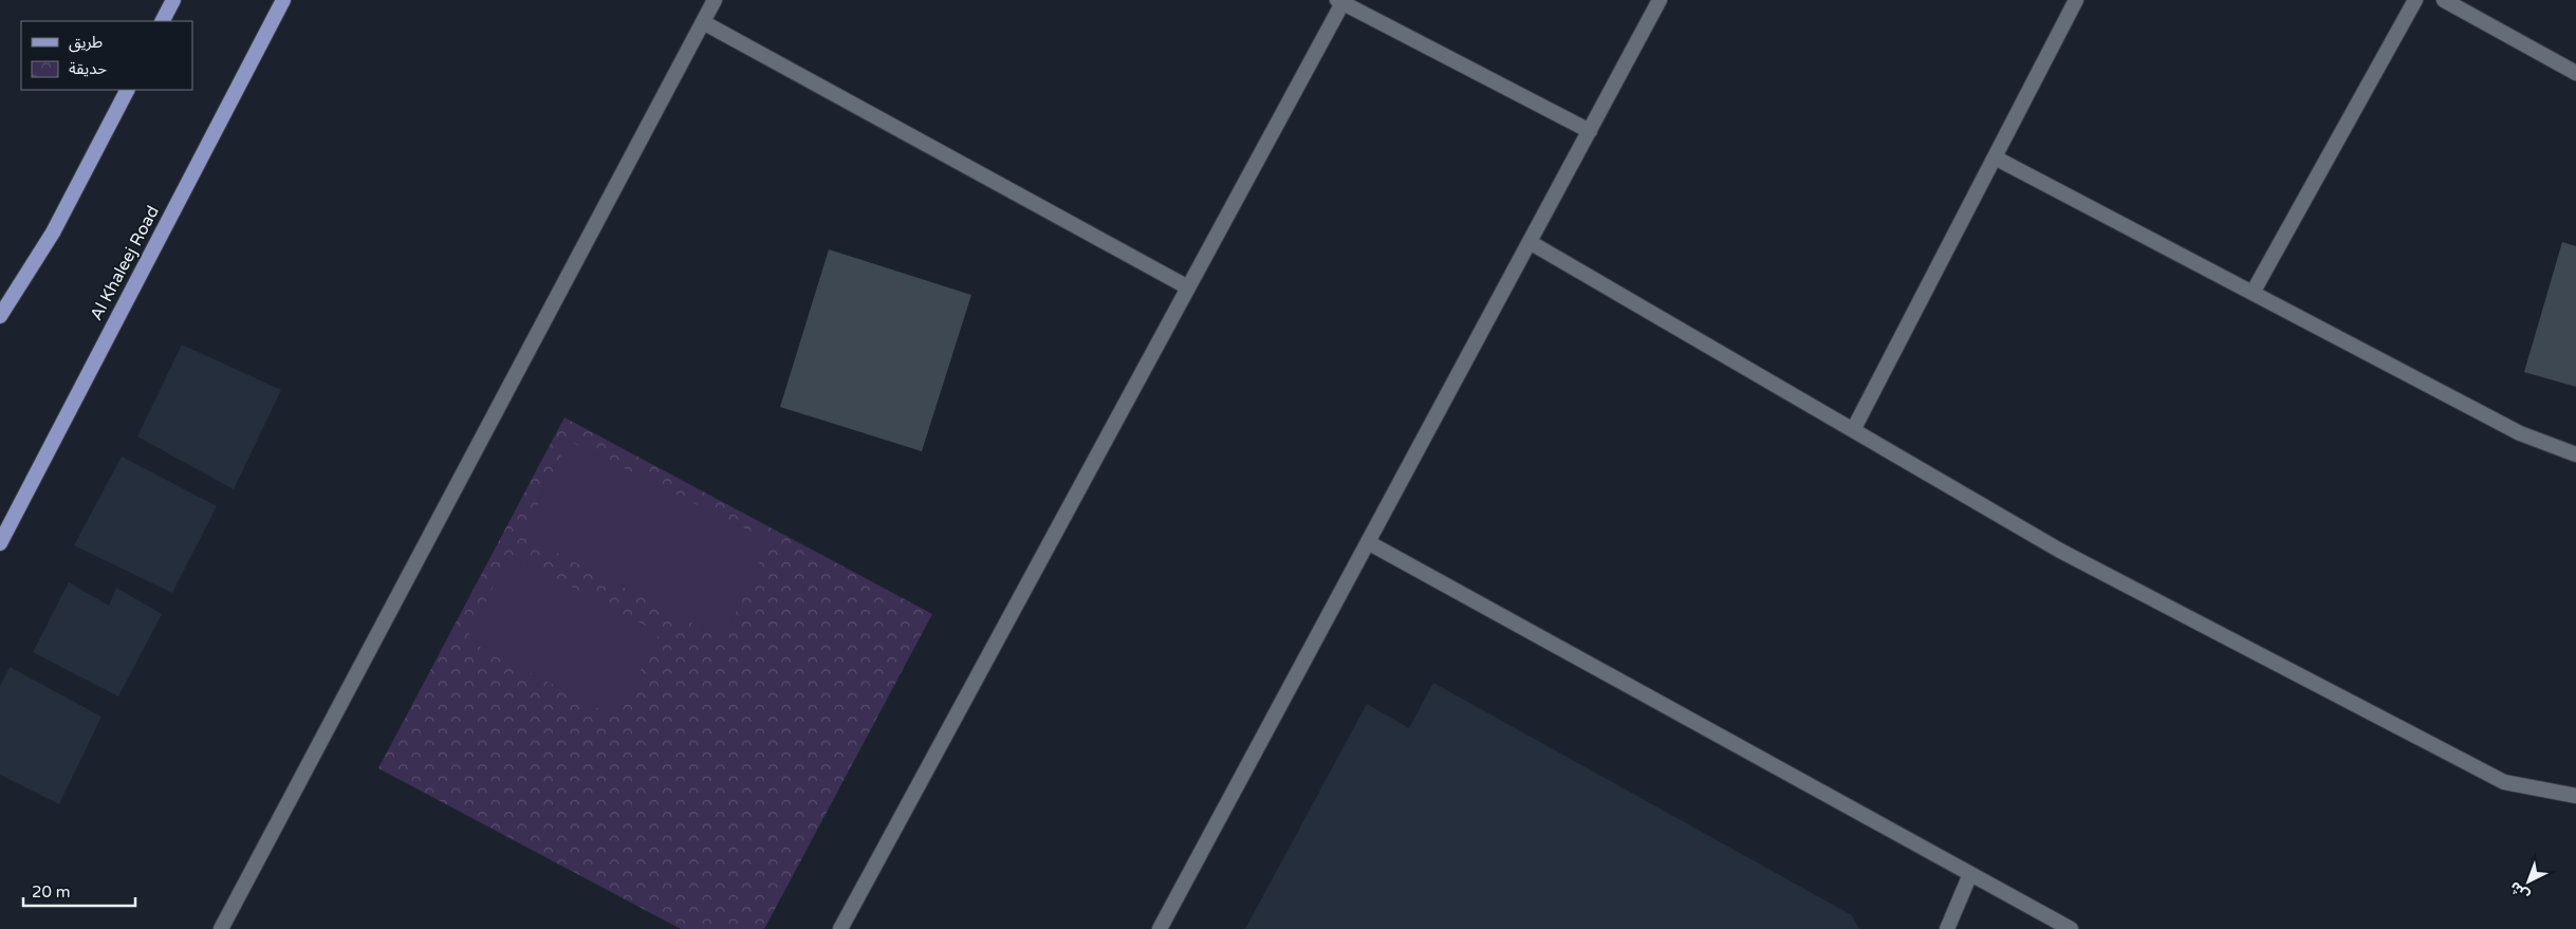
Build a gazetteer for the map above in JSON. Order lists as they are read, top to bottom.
{
  "streets": {
    "main road": ["Al Khaleej Road"]
  },
  "legend": ["طريق", "حديقة"],
  "scale_bar": "20 m",
  "north": "bottom left"
}
